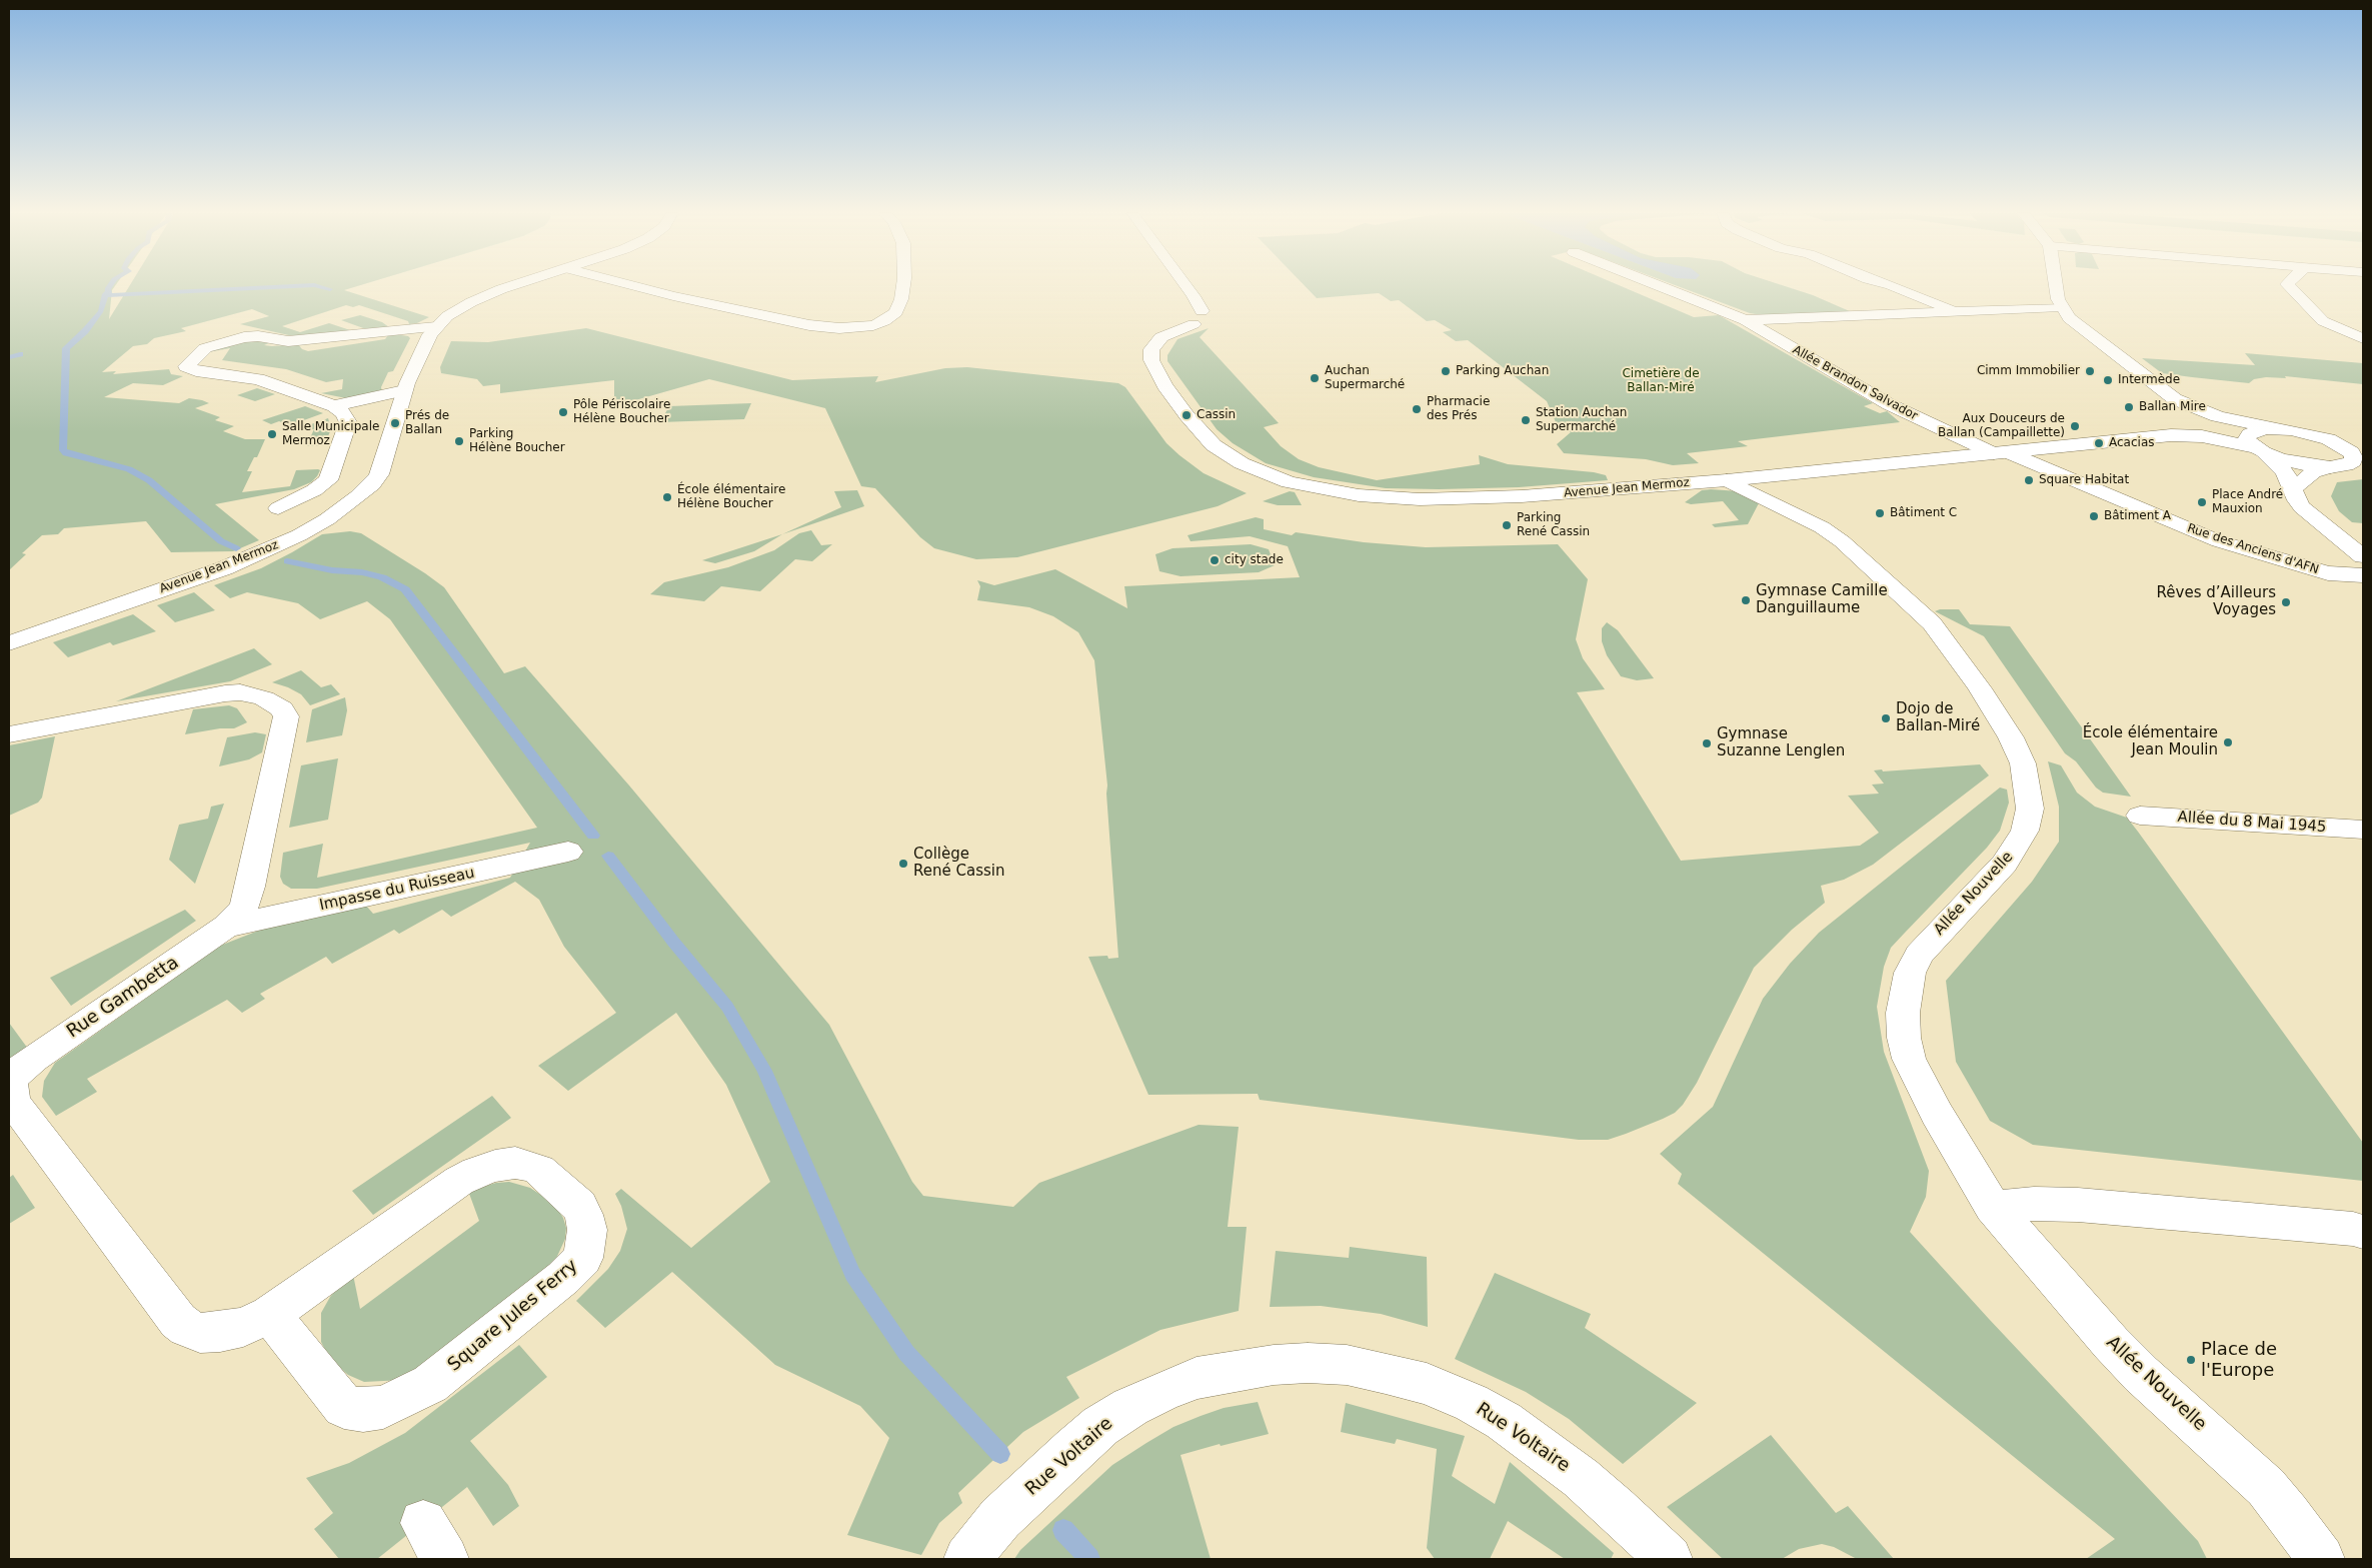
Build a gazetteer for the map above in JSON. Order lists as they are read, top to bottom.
{
  "streets": {
    "street": [
      "Allée Brandon Salvador",
      "Avenue Jean Mermoz",
      "Rue des Anciens d'AFN",
      "Allée du 8 Mai 1945",
      "Impasse du Ruisseau",
      "Allée Nouvelle",
      "Rue Gambetta",
      "Square Jules Ferry",
      "Rue Voltaire"
    ]
  },
  "crossings": [
    ["Allée Brandon Salvador", "Avenue Jean Mermoz"],
    ["Allée Brandon Salvador", "Rue des Anciens d'AFN"],
    ["Avenue Jean Mermoz", "Rue des Anciens d'AFN"],
    ["Avenue Jean Mermoz", "Allée Nouvelle"],
    ["Impasse du Ruisseau", "Rue Gambetta"],
    ["Rue Gambetta", "Square Jules Ferry"]
  ],
  "parks": ["Cimetière de Ballan-Miré"],
  "places": [
    "Parking Auchan",
    "Cimm Immobilier",
    "Auchan Supermarché",
    "Intermède",
    "Ballan Mire",
    "Pharmacie des Prés",
    "Pôle Périscolaire Hélène Boucher",
    "Cassin",
    "Station Auchan Supermarché",
    "Prés de Ballan",
    "Aux Douceurs de Ballan (Campaillette)",
    "Salle Municipale Mermoz",
    "Parking Hélène Boucher",
    "Acacias",
    "Square Habitat",
    "École élémentaire Hélène Boucher",
    "Place André Mauxion",
    "Bâtiment C",
    "Bâtiment A",
    "Parking René Cassin",
    "city stade",
    "Gymnase Camille Danguillaume",
    "Rêves d’Ailleurs Voyages",
    "Dojo de Ballan-Miré",
    "École élémentaire Jean Moulin",
    "Gymnase Suzanne Lenglen",
    "Collège René Cassin",
    "Place de l'Europe"
  ]
}
